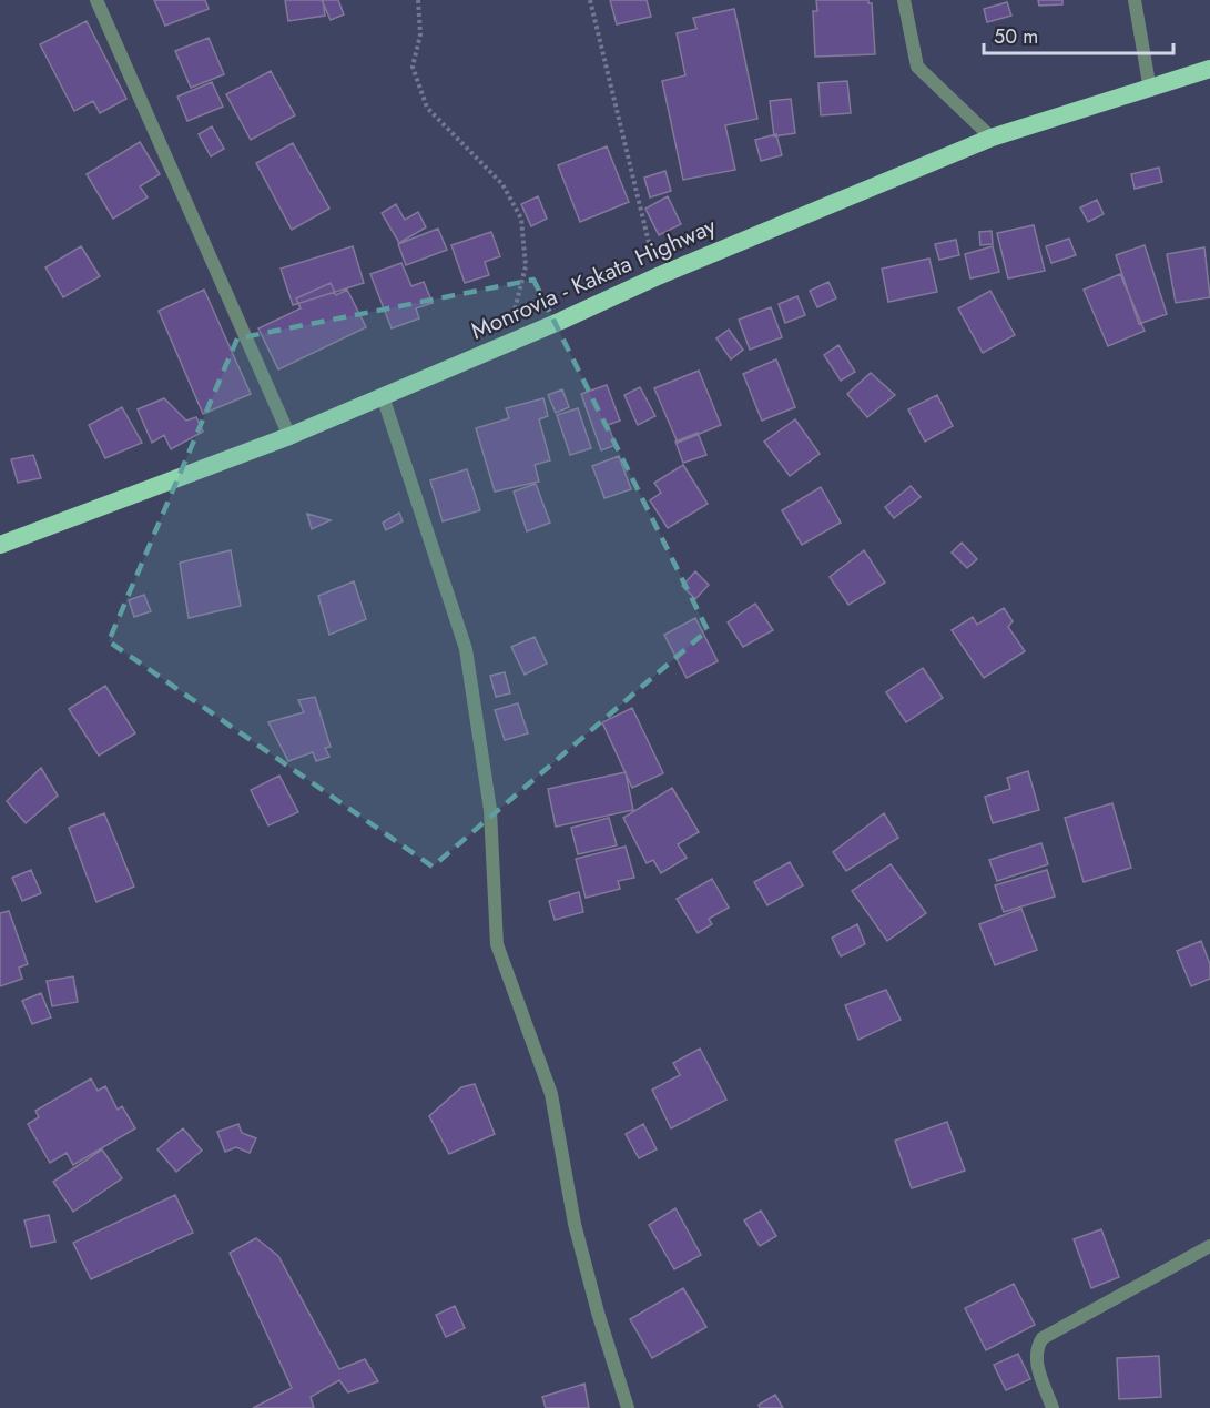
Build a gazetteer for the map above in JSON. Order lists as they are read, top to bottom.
{
  "streets": {
    "highway": ["Monrovia - Kakata Highway"]
  },
  "scale_bar": "50 m"
}
